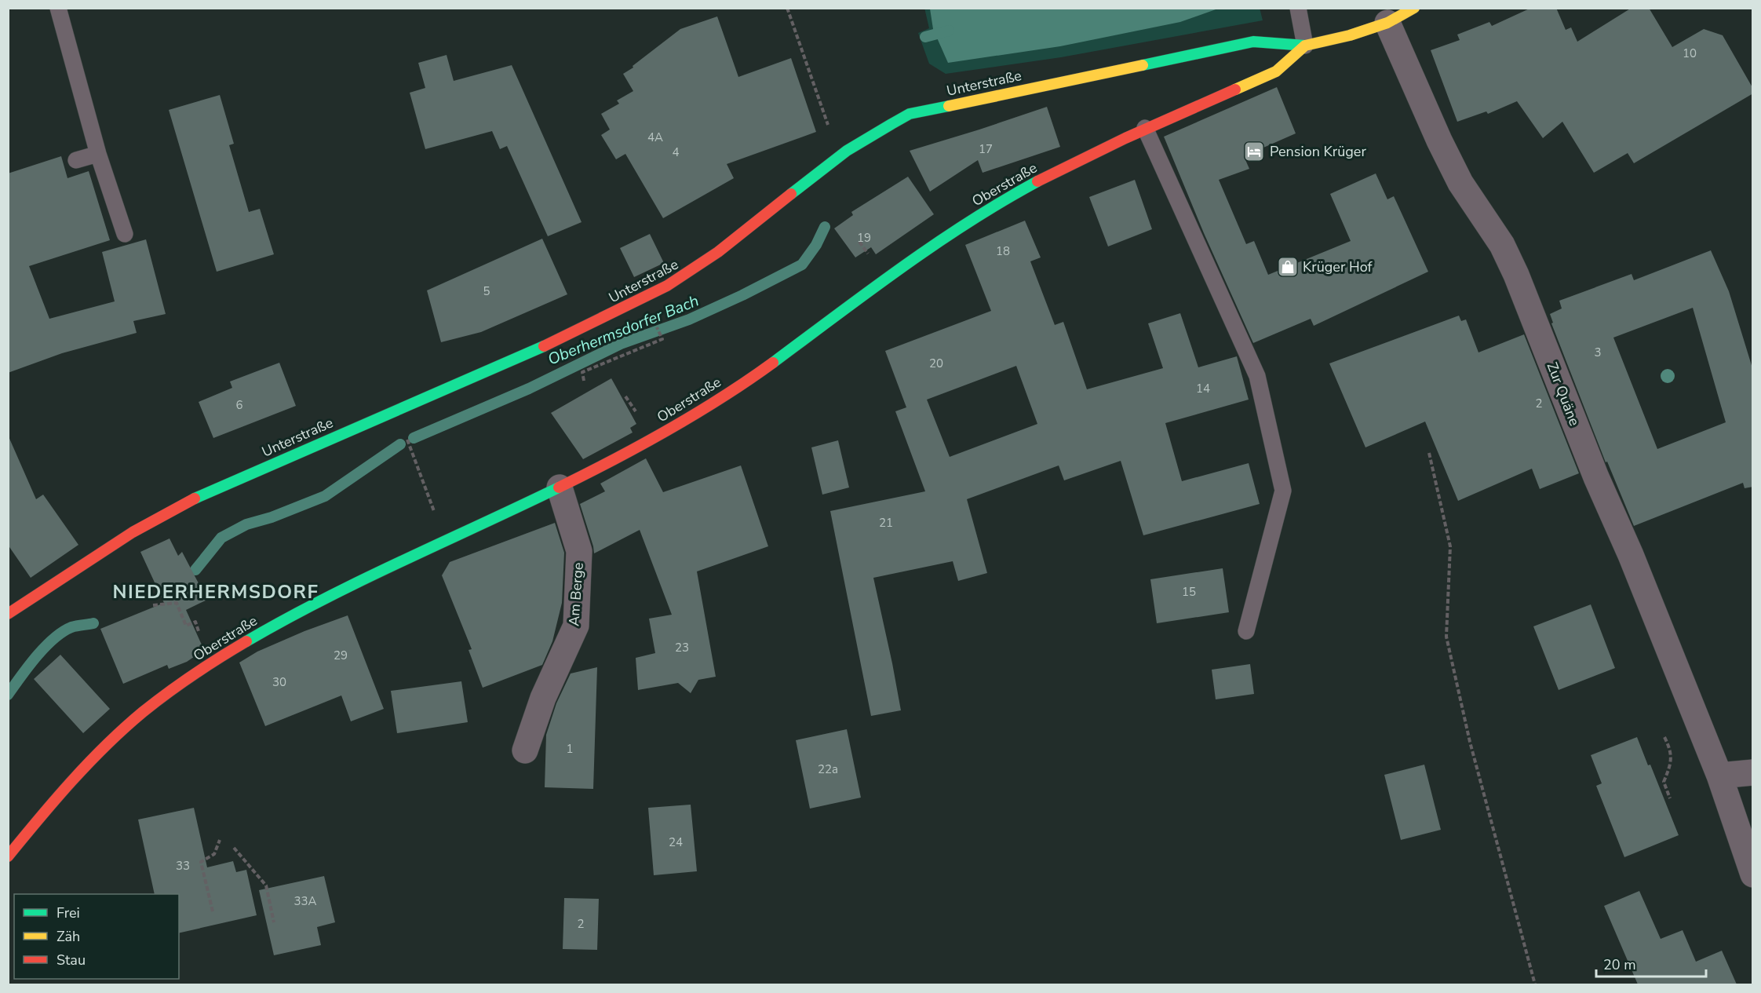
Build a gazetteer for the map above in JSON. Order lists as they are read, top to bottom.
{
  "streets": {
    "street": [
      "Unterstraße",
      "Oberstraße",
      "Zur Quäne",
      "Am Berge"
    ]
  },
  "crossings": [
    ["Unterstraße", "Oberstraße"],
    ["Oberstraße", "Zur Quäne"],
    ["Oberstraße", "Am Berge"]
  ],
  "districts": ["NIEDERHERMSDORF"],
  "water": ["Oberhermsdorfer Bach"],
  "places": {
    "hotel": ["Pension Krüger"],
    "shop": ["Krüger Hof"]
  },
  "house_numbers": [
    "10",
    "4A",
    "17",
    "4",
    "19",
    "18",
    "5",
    "3",
    "20",
    "14",
    "2",
    "6",
    "21",
    "15",
    "23",
    "29",
    "30",
    "1",
    "22a",
    "24",
    "33",
    "33A",
    "2"
  ],
  "legend": ["Frei", "Zäh", "Stau"],
  "scale_bar": "20 m"
}
